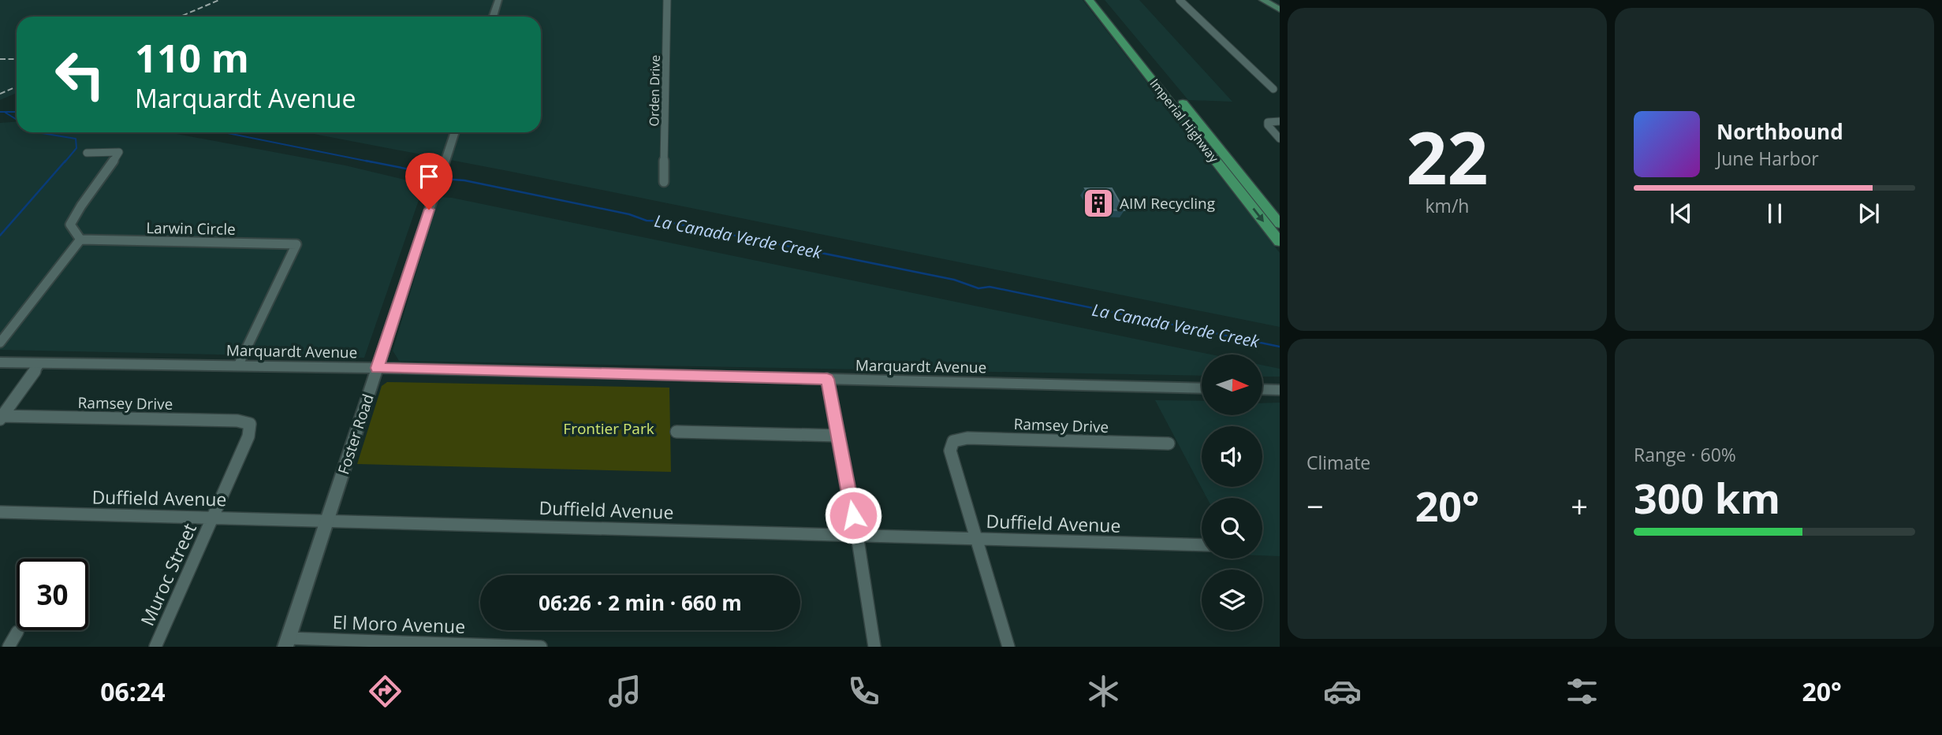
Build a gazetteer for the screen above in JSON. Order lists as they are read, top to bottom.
{
  "streets": {
    "main road": ["Imperial Highway"],
    "street": [
      "Orden Drive",
      "Larwin Circle",
      "Marquardt Avenue",
      "Ramsey Drive",
      "Foster Road",
      "Duffield Avenue",
      "Muroc Street",
      "El Moro Avenue"
    ]
  },
  "crossings": [
    ["Larwin Circle", "Marquardt Avenue"],
    ["Marquardt Avenue", "Foster Road"],
    ["Ramsey Drive", "Duffield Avenue"],
    ["Ramsey Drive", "Muroc Street"],
    ["Foster Road", "Duffield Avenue"],
    ["Foster Road", "El Moro Avenue"],
    ["Duffield Avenue", "Muroc Street"]
  ],
  "water": ["La Canada Verde Creek"],
  "parks": ["Frontier Park"],
  "places": {
    "building": ["AIM Recycling"]
  },
  "north": "right",
  "page": {
    "tile": [
      ["22", "km/h"],
      "Climate",
      ["Range · 60%", "300 km"]
    ],
    "turn": ["110 m", "Marquardt Avenue"],
    "song": ["Northbound", "June Harbor"],
    "heat": ["−", "20°", "+"],
    "limit": "30",
    "trip": "06:26 · 2 min · 660 m",
    "tabs": ["06:24", "20°"]
  }
}
